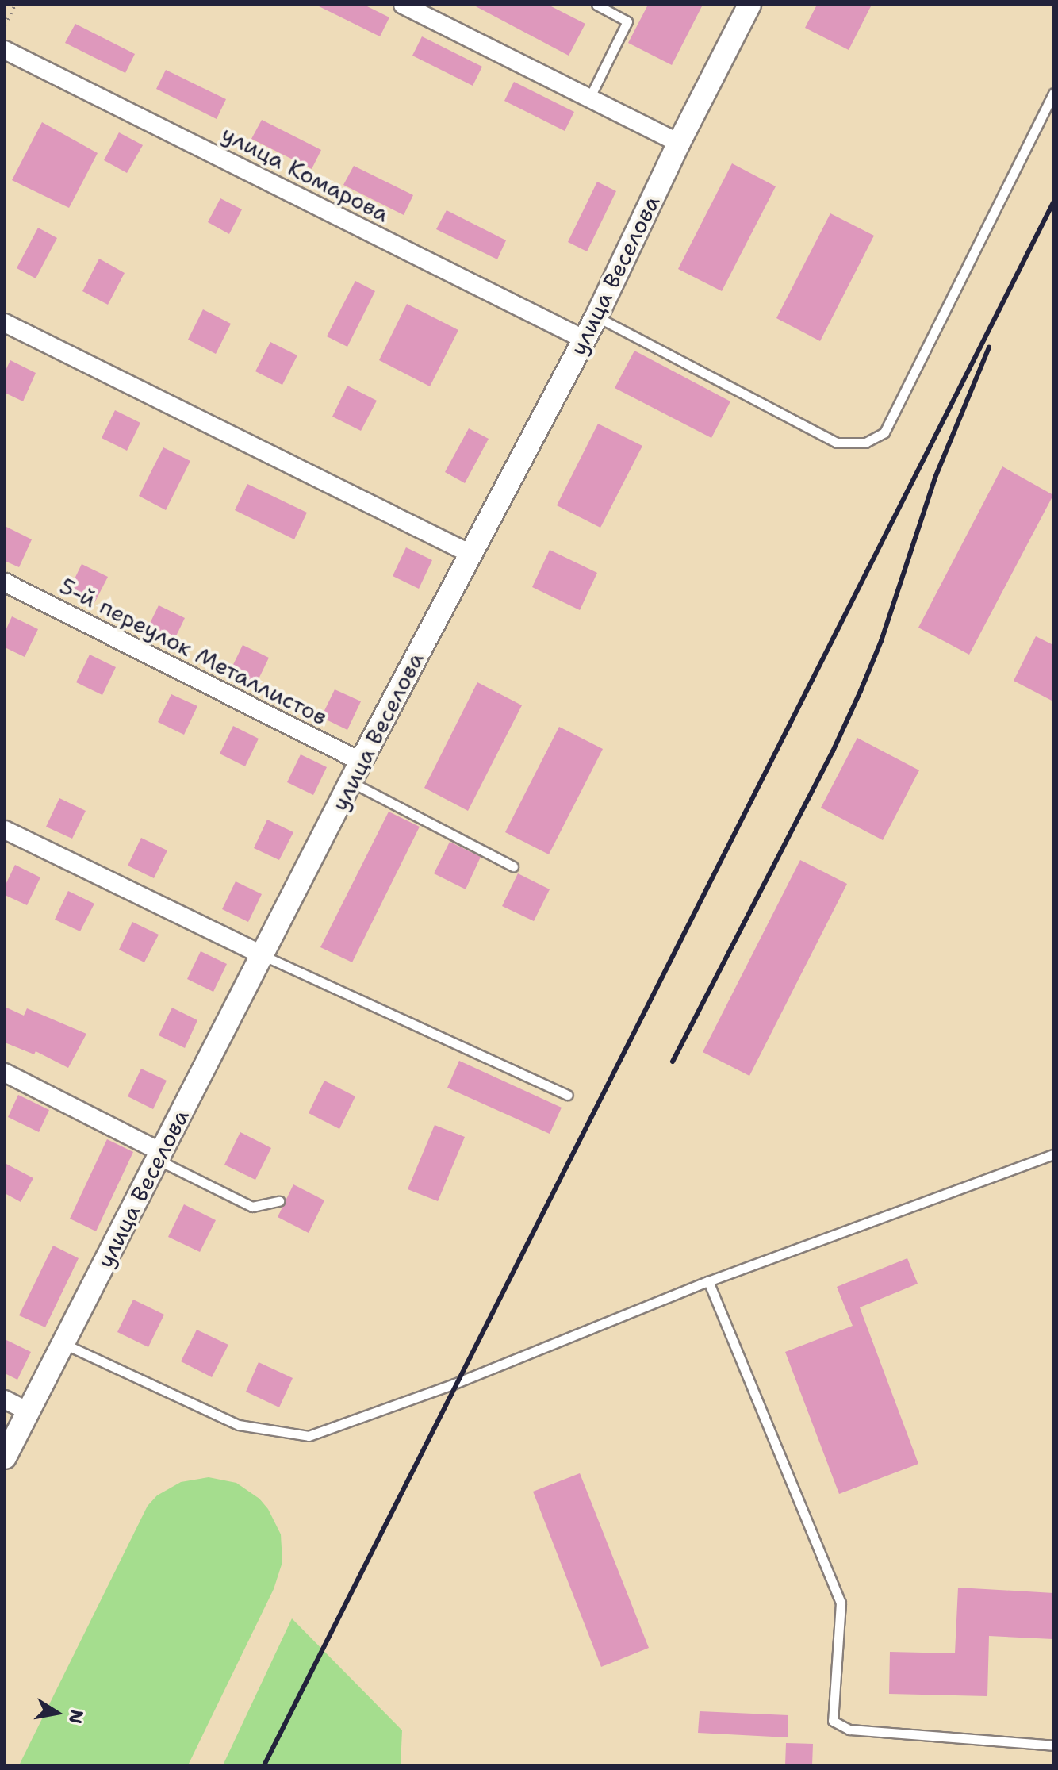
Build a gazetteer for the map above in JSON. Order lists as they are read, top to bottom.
{
  "streets": {
    "street": ["улица Комарова", "улица Веселова", "5-й переулок Металлистов"]
  },
  "crossings": [
    ["улица Комарова", "улица Веселова"],
    ["улица Веселова", "5-й переулок Металлистов"]
  ],
  "north": "right"
}
